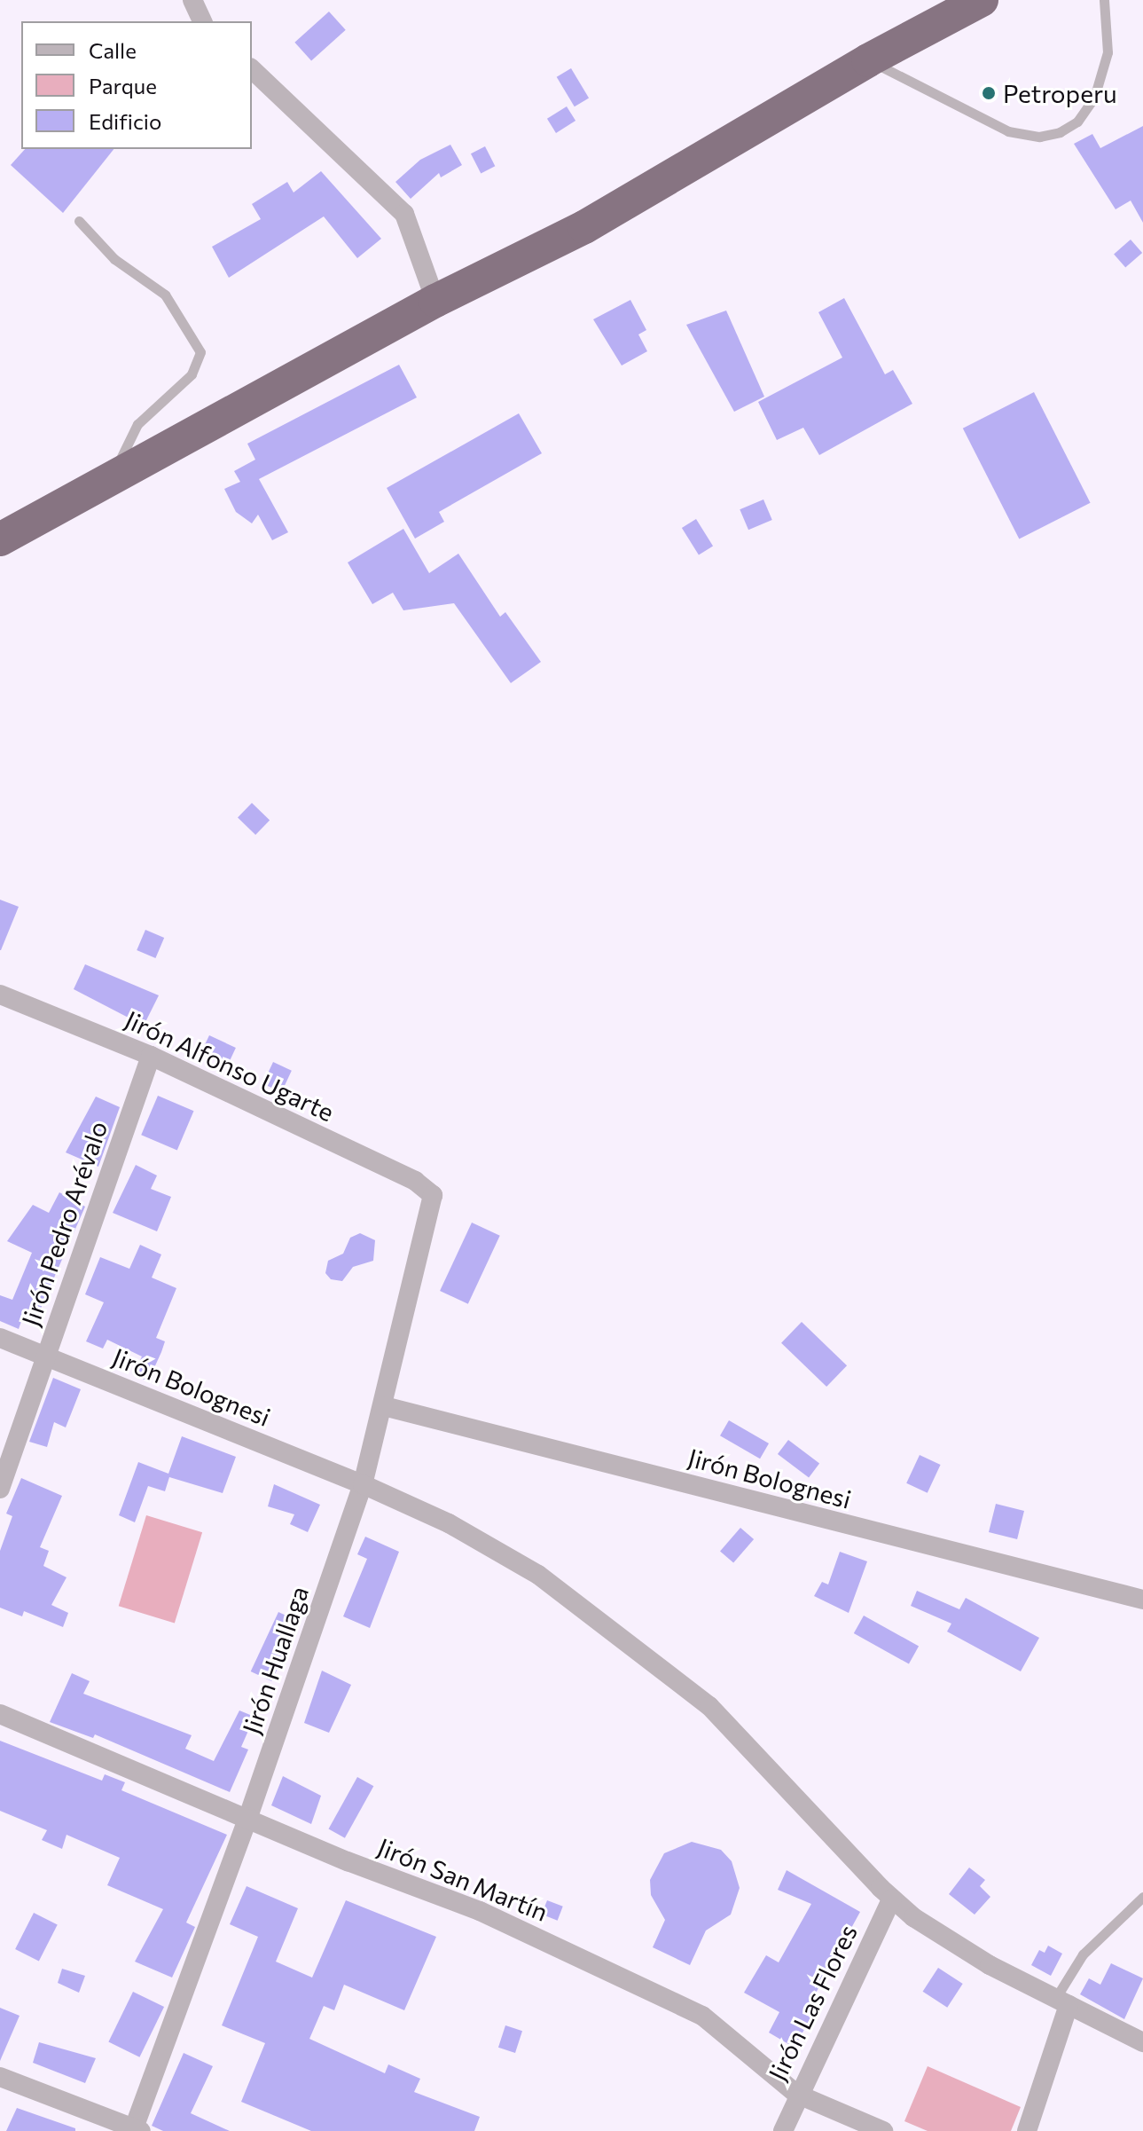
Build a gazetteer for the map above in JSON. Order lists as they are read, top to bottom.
{
  "streets": {
    "street": [
      "Jirón Alfonso Ugarte",
      "Jirón Pedro Arévalo",
      "Jirón Bolognesi",
      "Jirón Huallaga",
      "Jirón San Martín",
      "Jirón Las Flores"
    ]
  },
  "crossings": [
    ["Jirón Alfonso Ugarte", "Jirón Pedro Arévalo"],
    ["Jirón Alfonso Ugarte", "Jirón Huallaga"],
    ["Jirón Pedro Arévalo", "Jirón Bolognesi"],
    ["Jirón Bolognesi", "Jirón Huallaga"],
    ["Jirón Bolognesi", "Jirón Las Flores"],
    ["Jirón Huallaga", "Jirón San Martín"],
    ["Jirón San Martín", "Jirón Las Flores"]
  ],
  "places": ["Petroperu"],
  "legend": ["Calle", "Parque", "Edificio"]
}
